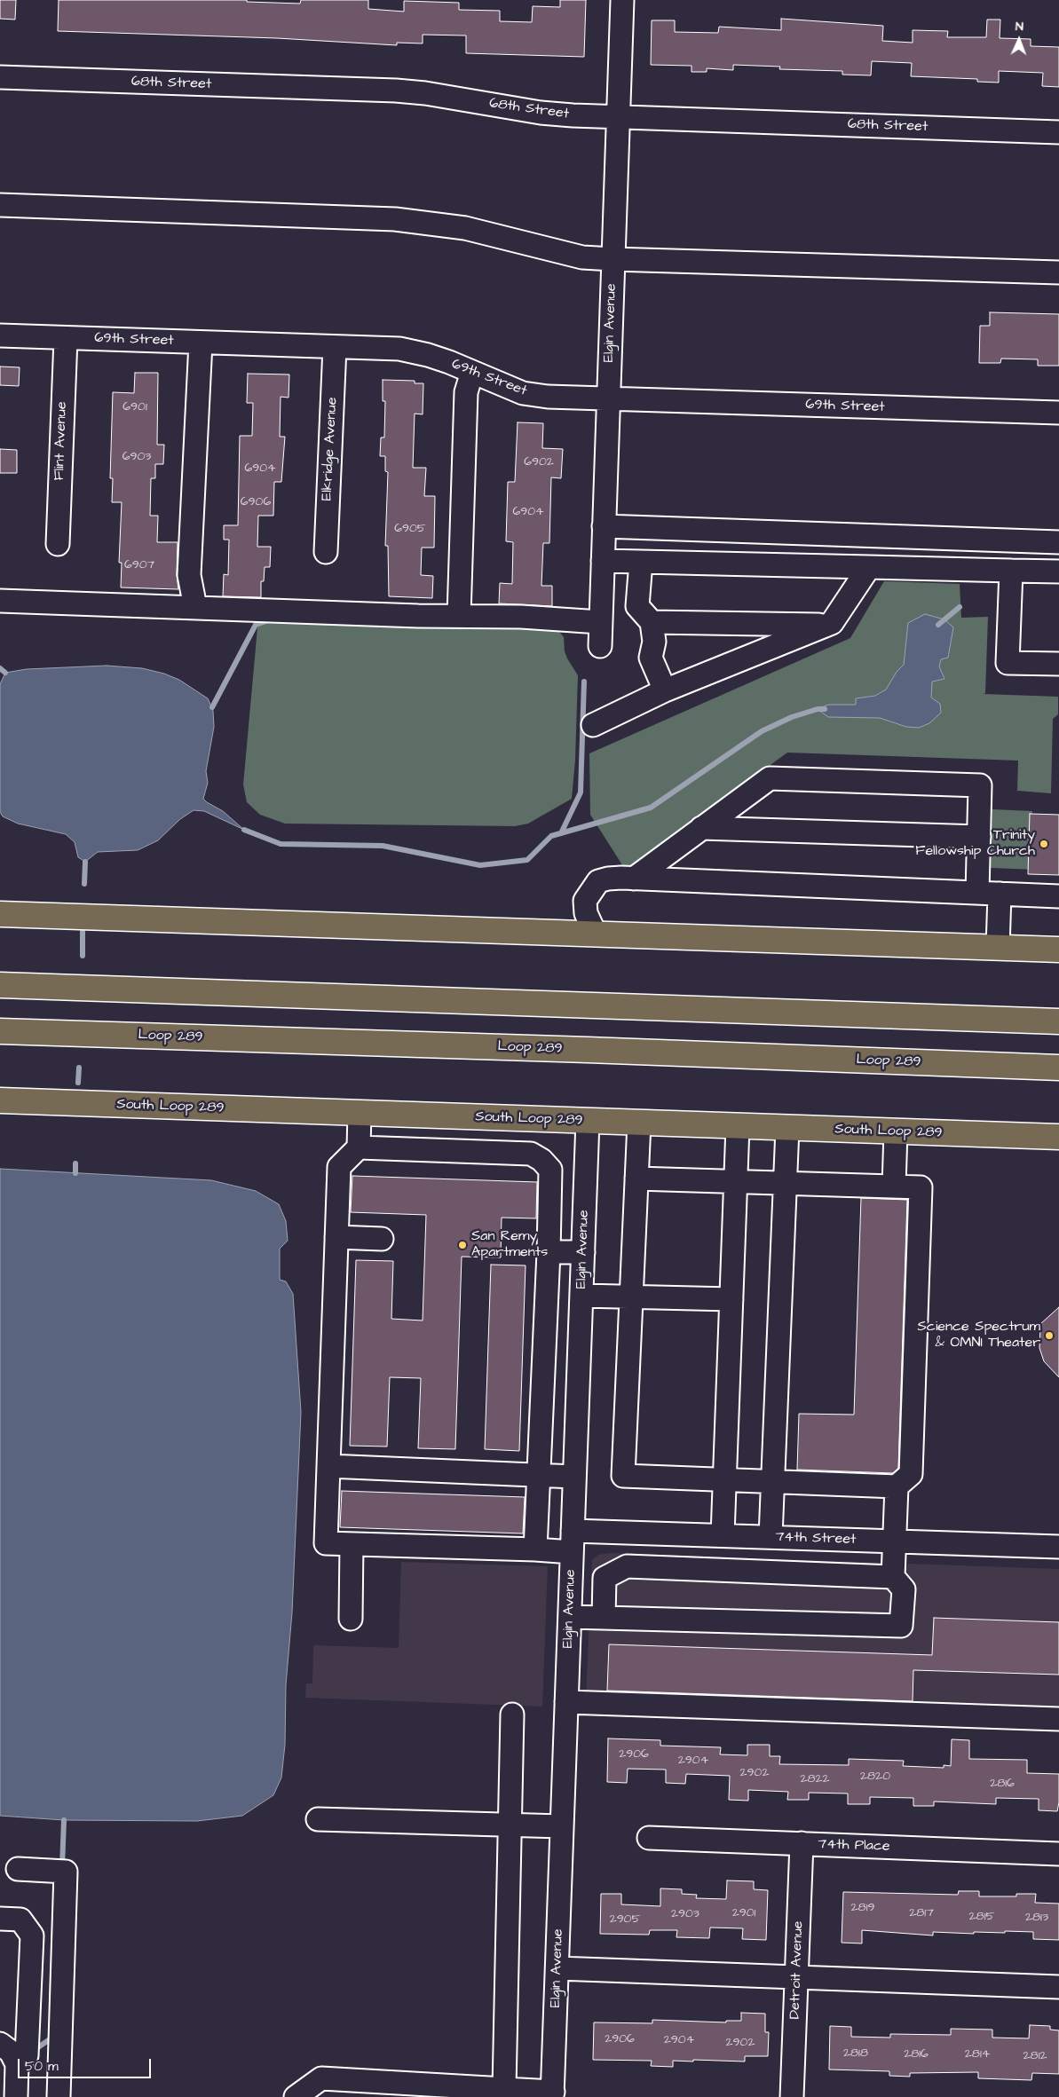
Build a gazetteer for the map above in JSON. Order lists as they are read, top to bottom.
{
  "streets": {
    "main road": ["Loop 289", "South Loop 289"],
    "street": [
      "68th Street",
      "Elgin Avenue",
      "69th Street",
      "Flint Avenue",
      "Elkridge Avenue",
      "74th Street",
      "74th Place",
      "Detroit Avenue"
    ]
  },
  "crossings": [
    ["68th Street", "Elgin Avenue"],
    ["Elgin Avenue", "69th Street"],
    ["Elgin Avenue", "South Loop 289"],
    ["Elgin Avenue", "74th Street"],
    ["69th Street", "Flint Avenue"],
    ["69th Street", "Elkridge Avenue"],
    ["74th Place", "Detroit Avenue"]
  ],
  "places": ["Trinity Fellowship Church", "San Remy Apartments", "Science Spectrum & OMNI Theater"],
  "house_numbers": [
    "6901",
    "6903",
    "6902",
    "6904",
    "6906",
    "6904",
    "6905",
    "6907",
    "2906",
    "2904",
    "2902",
    "2820",
    "2822",
    "2816",
    "2819",
    "2901",
    "2817",
    "2903",
    "2815",
    "2813",
    "2905",
    "2906",
    "2904",
    "2902",
    "2818",
    "2816",
    "2814",
    "2812"
  ],
  "scale_bar": "50 m",
  "north": "top"
}
